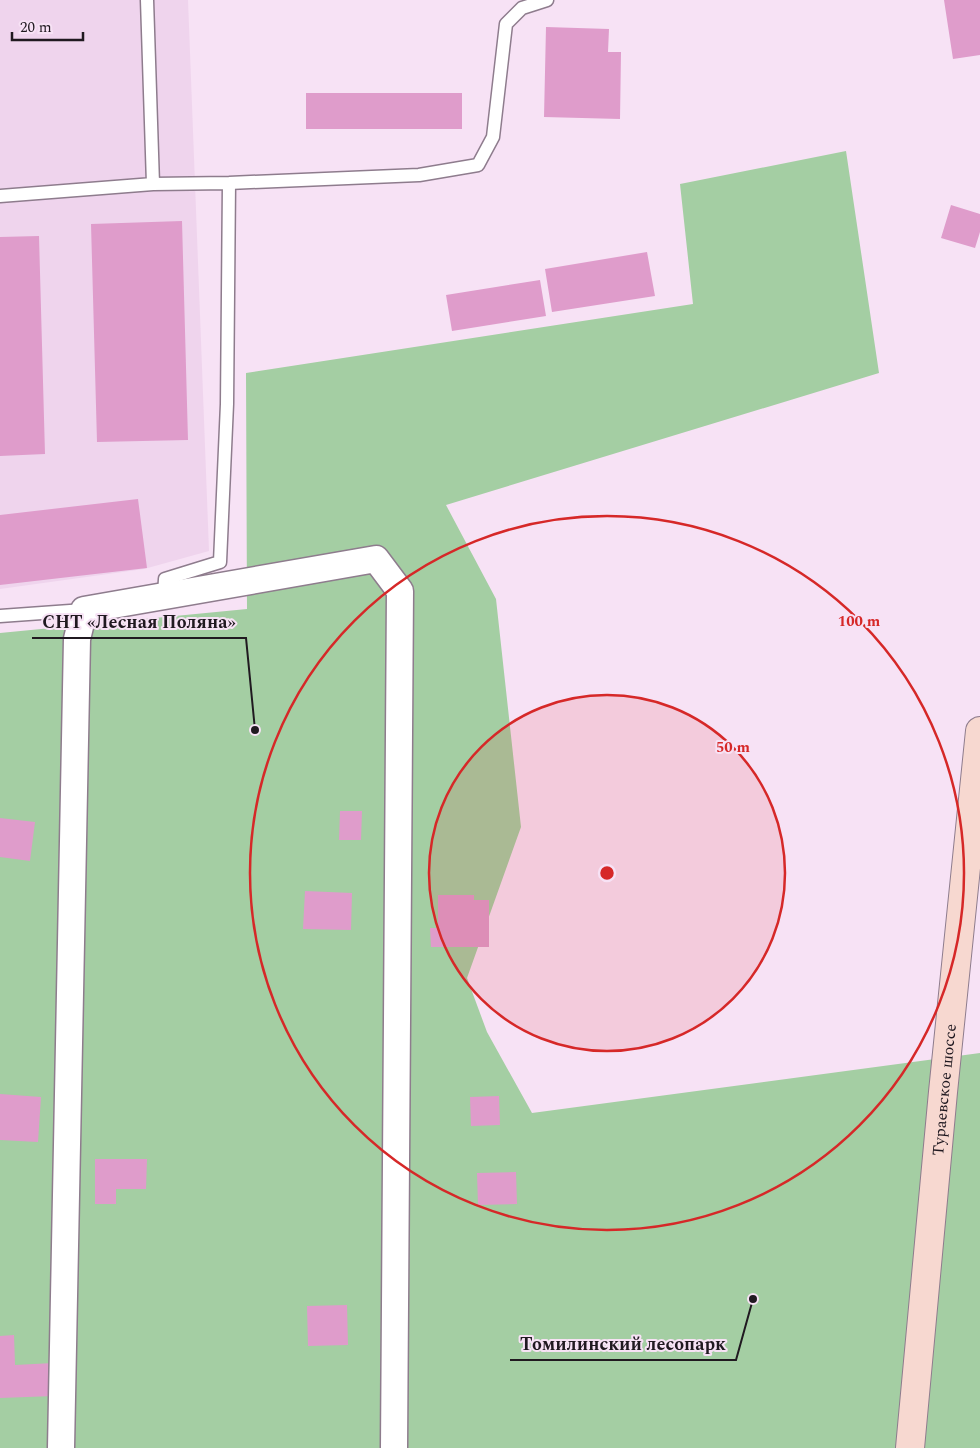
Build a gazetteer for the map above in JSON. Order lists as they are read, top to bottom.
{
  "streets": {
    "main road": ["Тураевское шоссе"]
  },
  "places": ["СНТ «Лесная Поляна»", "Томилинский лесопарк"],
  "scale_bar": "20 m",
  "rings": ["100 m", "50 m"]
}
